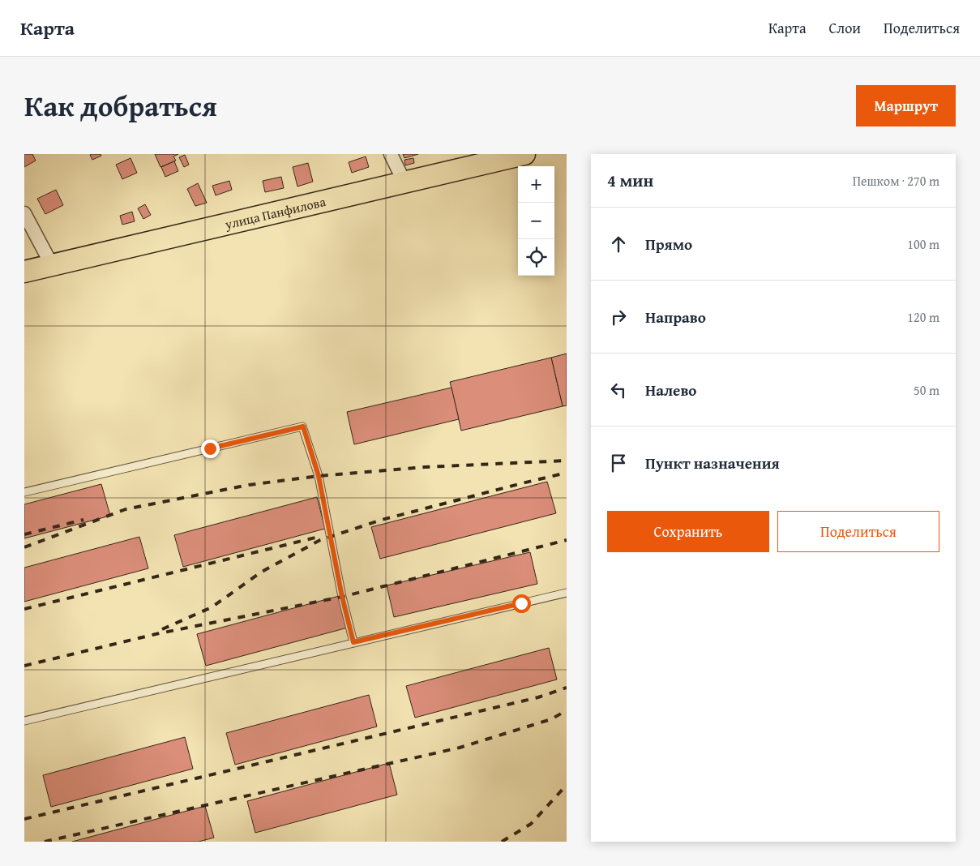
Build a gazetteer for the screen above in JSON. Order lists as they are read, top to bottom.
{
  "streets": {
    "main road": ["улица Панфилова"]
  },
  "page": {
    "header": "Карта",
    "nav": ["Карта", "Слои", "Поделиться"],
    "title": "Как добраться",
    "buttons": [
      "Маршрут",
      ["Сохранить", "Поделиться"]
    ],
    "heading": ["4 мин", "Пешком · 270 m"],
    "map_buttons": ["+", "−"],
    "list": [
      ["Прямо", "100 m"],
      ["Направо", "120 m"],
      ["Налево", "50 m"],
      "Пункт назначения"
    ]
  }
}
